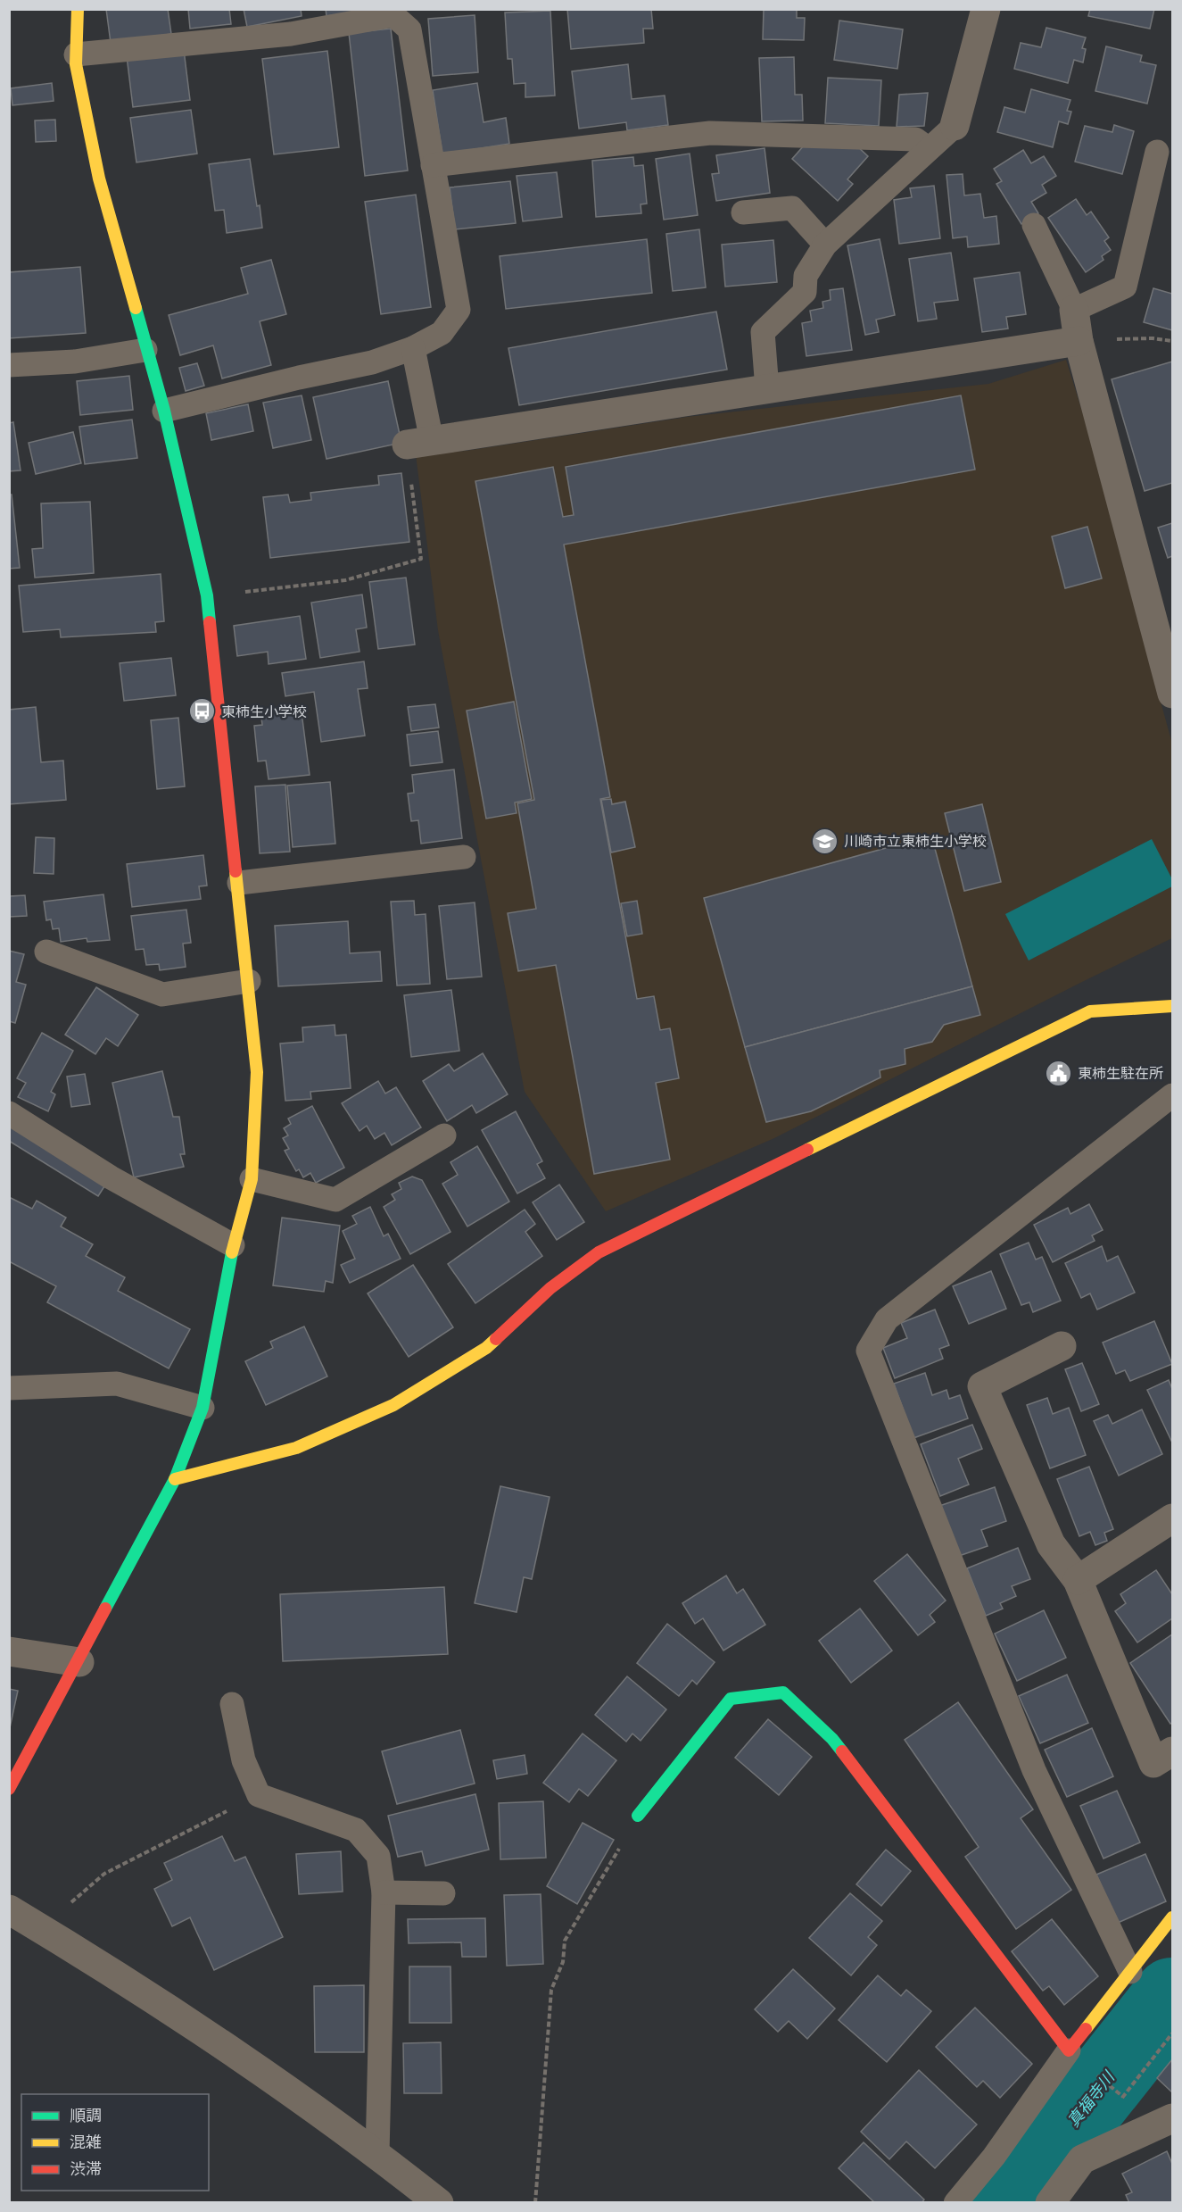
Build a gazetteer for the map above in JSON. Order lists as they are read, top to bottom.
{
  "water": ["真福寺川"],
  "places": {
    "bus stop": ["東柿生小学校"],
    "school or university": ["川崎市立東柿生小学校"],
    "public building": ["東柿生駐在所"]
  },
  "legend": ["順調", "混雑", "渋滞"]
}
